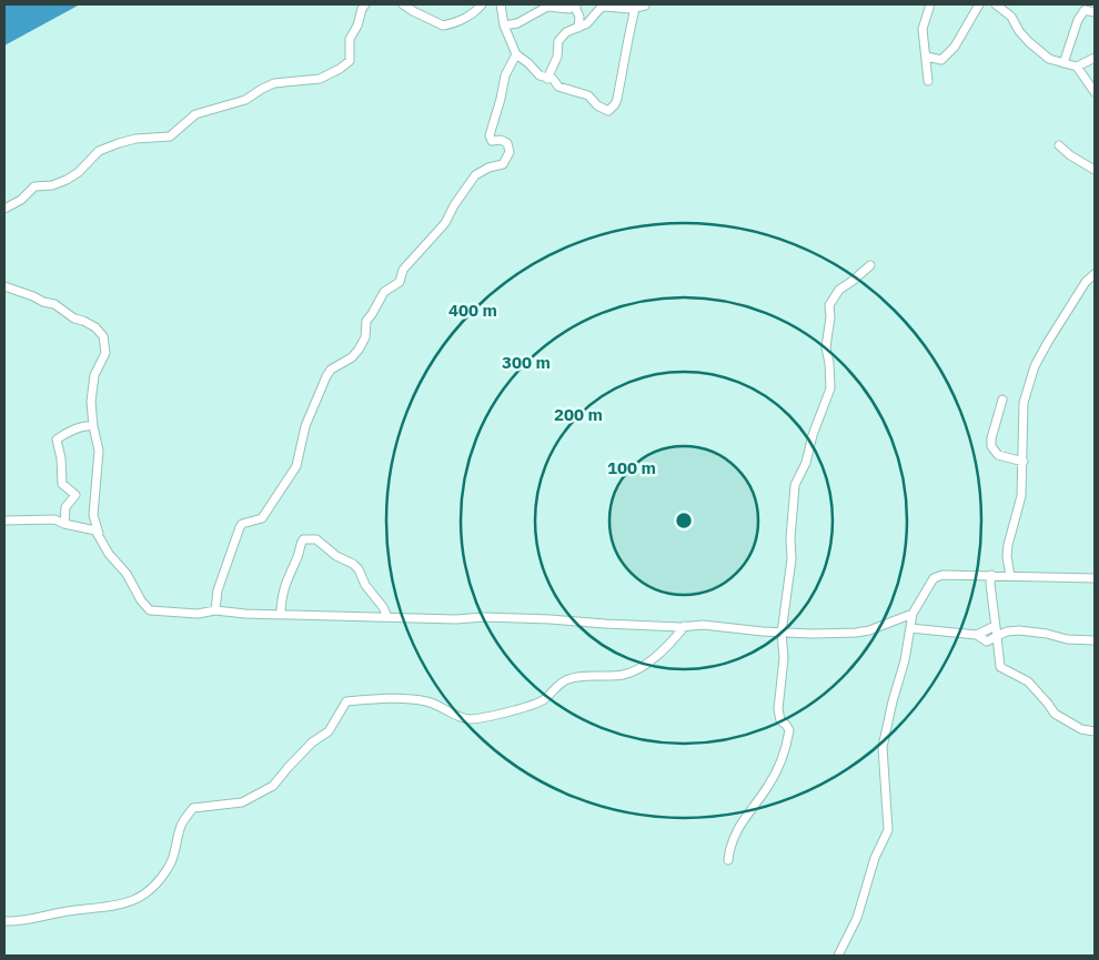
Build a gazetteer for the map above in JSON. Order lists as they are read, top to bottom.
{
  "rings": [
    "400 m",
    "300 m",
    "200 m",
    "100 m"
  ]
}
